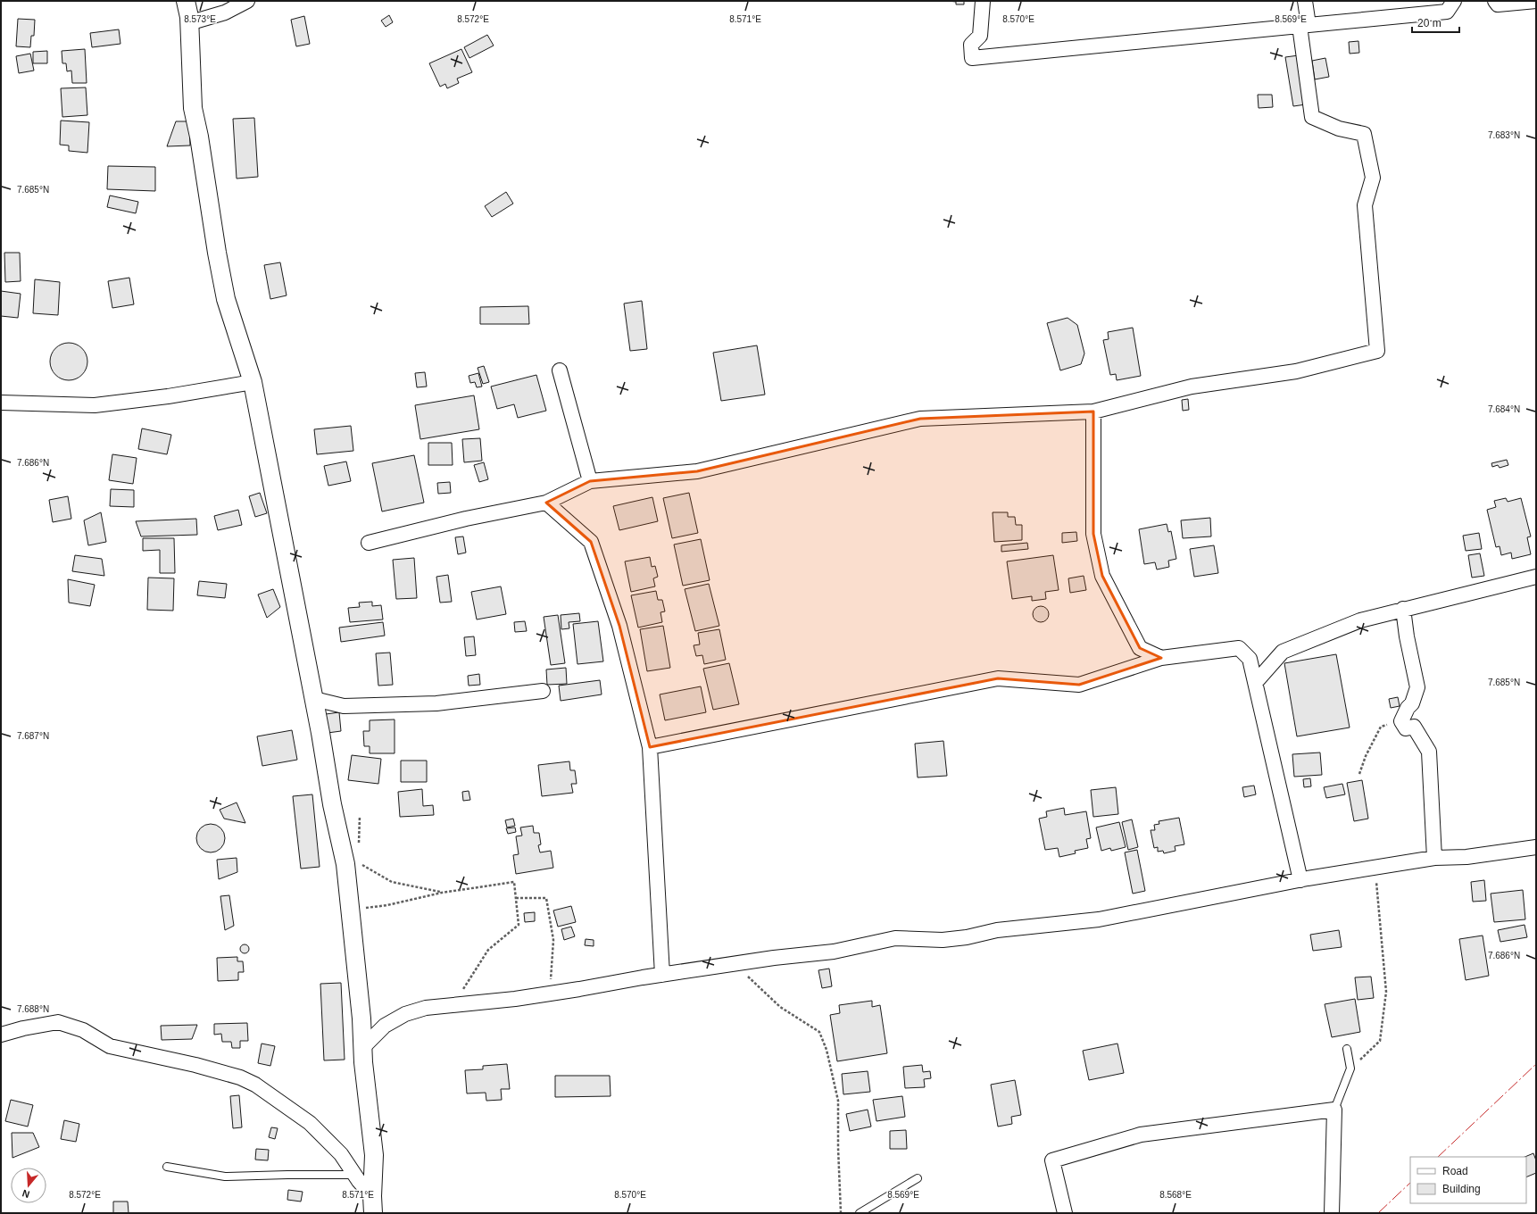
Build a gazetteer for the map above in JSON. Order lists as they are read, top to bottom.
{
  "legend": ["Road", "Building"],
  "scale_bar": "20 m",
  "north": "bottom",
  "coordinates": [
    "8.573°E",
    "8.572°E",
    "8.571°E",
    "8.570°E",
    "8.569°E",
    "7.683°N",
    "7.685°N",
    "7.684°N",
    "7.686°N",
    "7.687°N",
    "7.688°N",
    "8.568°E"
  ]
}
